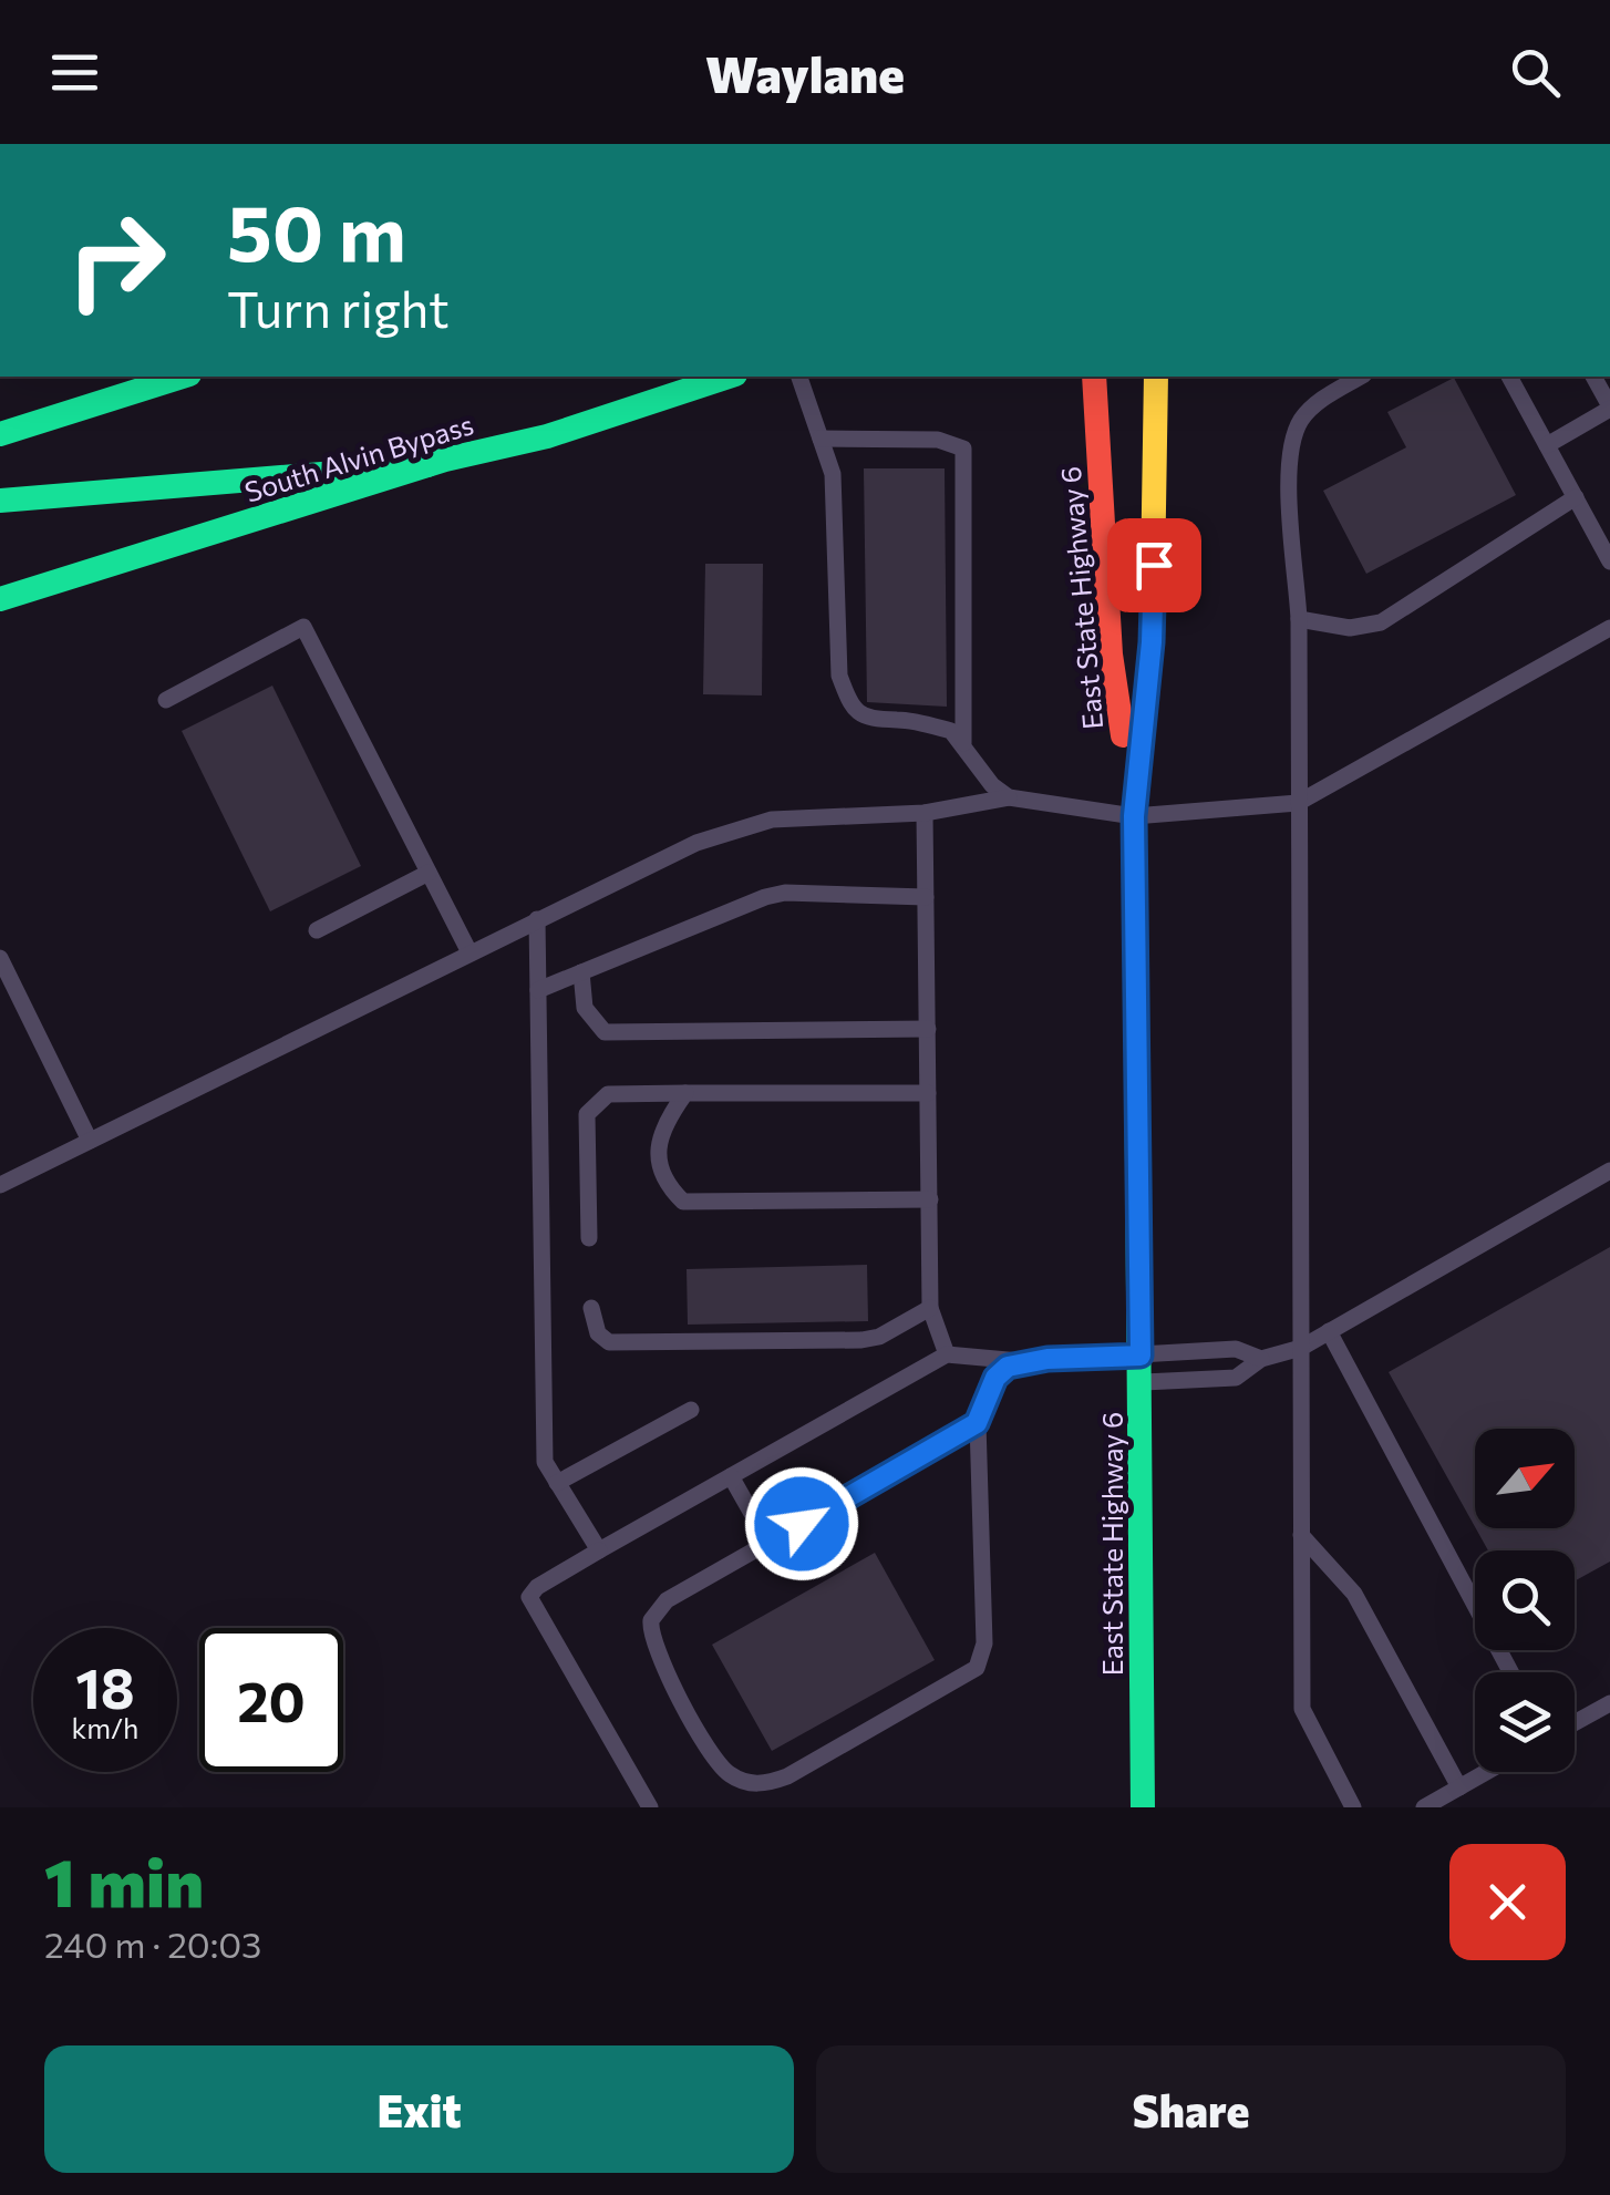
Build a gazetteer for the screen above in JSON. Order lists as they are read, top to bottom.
{
  "streets": {
    "main road": ["South Alvin Bypass", "East State Highway 6"]
  },
  "north": "top right",
  "page": {
    "header": "Waylane",
    "turn": ["50 m", "Turn right"],
    "speed": "18 km/h",
    "limit": "20",
    "heading": ["1 min", "240 m · 20:03"],
    "buttons": ["Exit", "Share"]
  }
}
